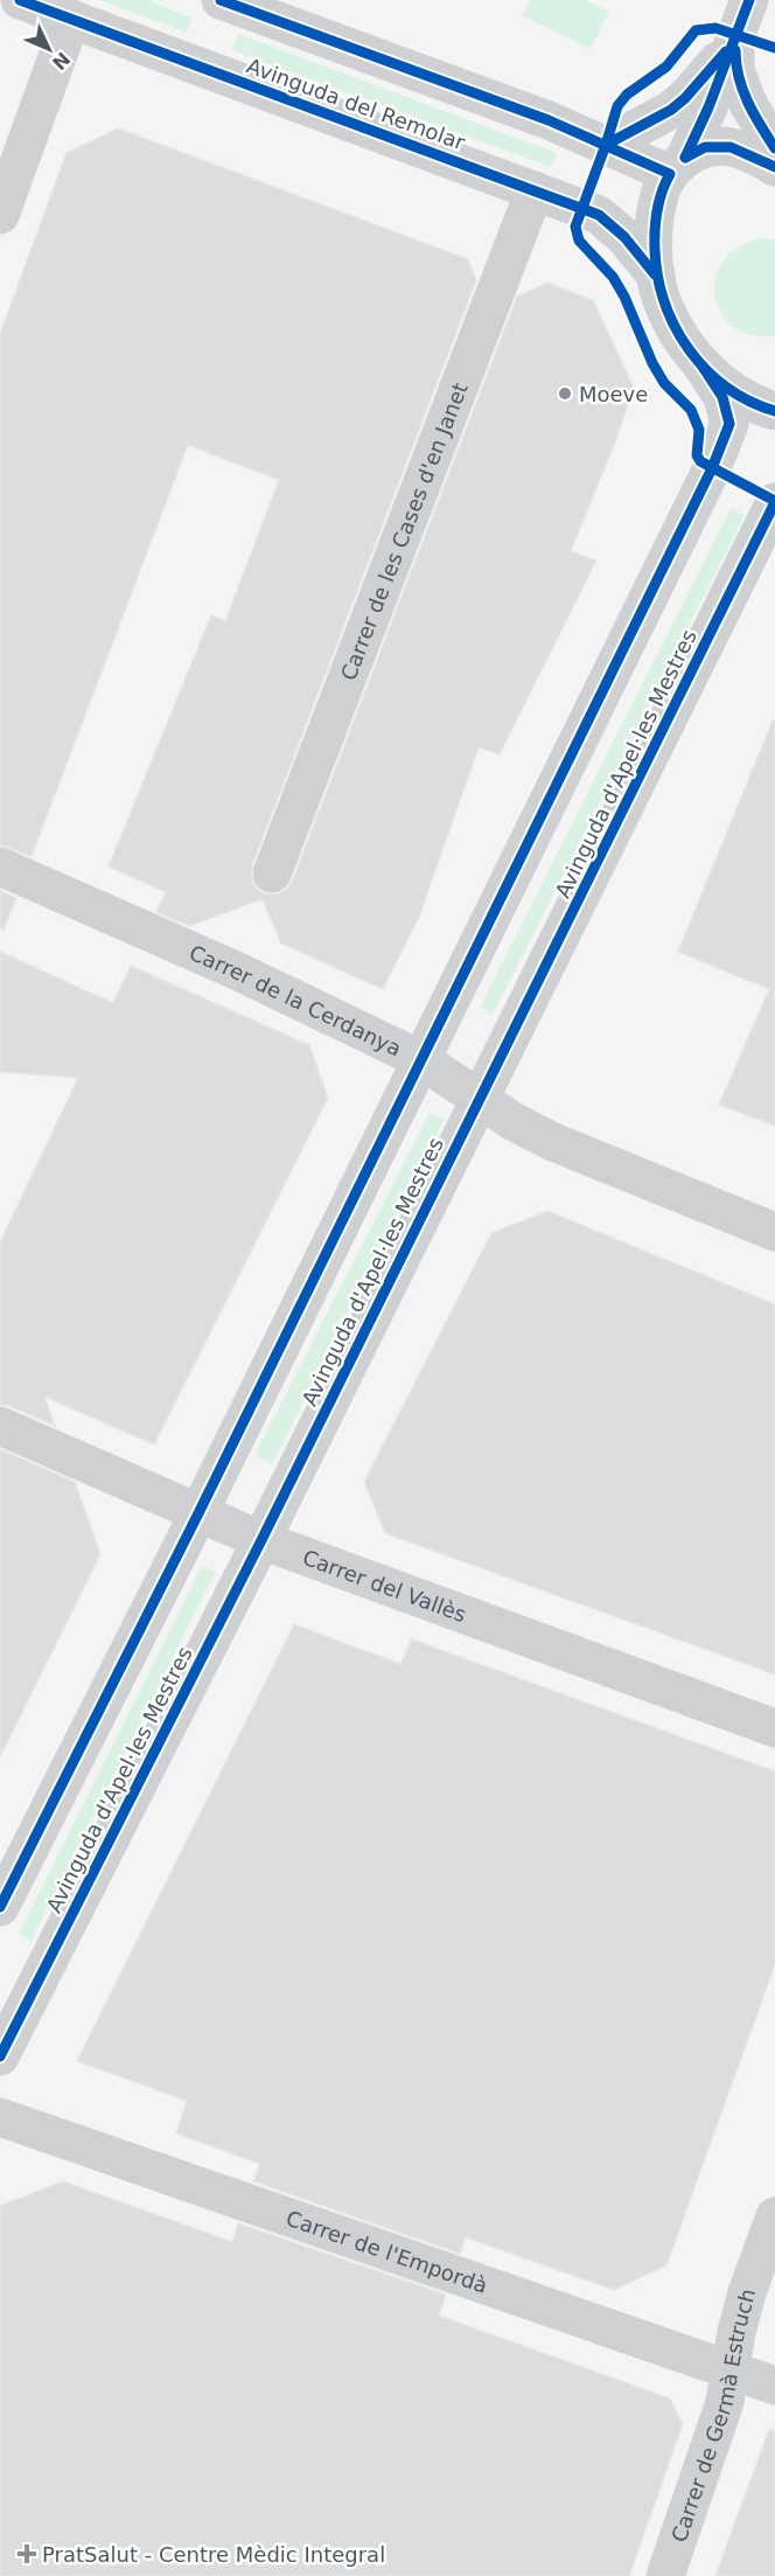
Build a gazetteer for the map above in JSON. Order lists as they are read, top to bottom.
{
  "streets": {
    "street": [
      "Avinguda del Remolar",
      "Carrer de les Cases d'en Janet",
      "Avinguda d'Apel·les Mestres",
      "Carrer de la Cerdanya",
      "Carrer del Vallès",
      "Carrer de l'Empordà",
      "Carrer de Germà Estruch"
    ]
  },
  "crossings": [
    ["Avinguda del Remolar", "Carrer de les Cases d'en Janet"],
    ["Avinguda d'Apel·les Mestres", "Carrer de la Cerdanya"],
    ["Avinguda d'Apel·les Mestres", "Carrer del Vallès"],
    ["Carrer de l'Empordà", "Carrer de Germà Estruch"]
  ],
  "places": {
    "other": ["Moeve"],
    "health": ["PratSalut - Centre Mèdic Integral"]
  },
  "north": "bottom right"
}
